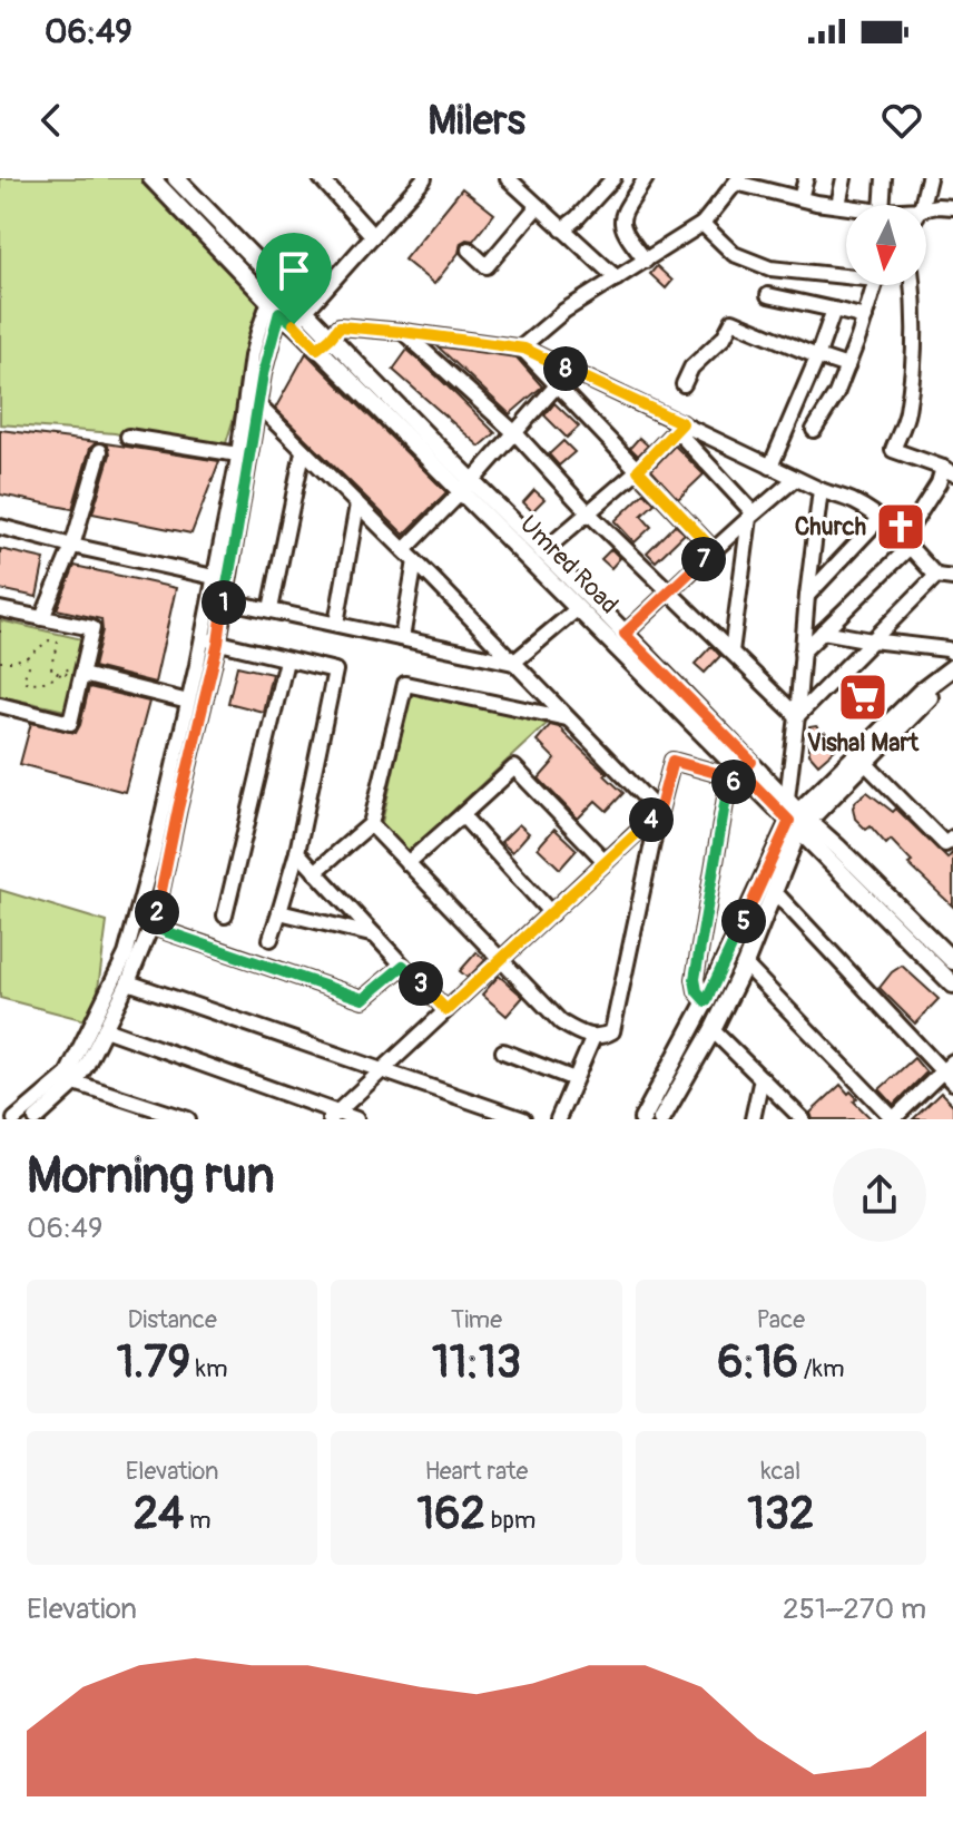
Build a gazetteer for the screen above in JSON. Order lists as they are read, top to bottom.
{
  "streets": {
    "main road": ["Umred Road"]
  },
  "places": {
    "church": ["Church"],
    "supermarket": ["Vishal Mart"]
  },
  "north": "bottom",
  "page": {
    "status": "06:49",
    "header": "Milers",
    "pins": [
      "8",
      "7",
      "1",
      "6",
      "4",
      "2",
      "5",
      "3"
    ],
    "heading": ["Morning run", "06:49"],
    "stats": [
      ["Distance", "1.79 km"],
      ["Time", "11:13"],
      ["Pace", "6:16 /km"],
      ["Elevation", "24 m"],
      ["Heart rate", "162 bpm"],
      ["kcal", "132"]
    ],
    "chart": ["Elevation", "251–270 m"]
  }
}
